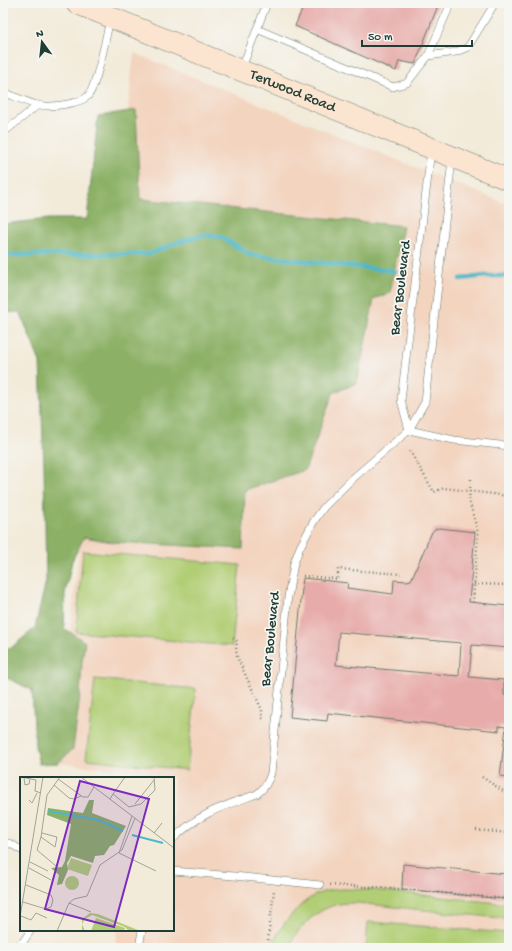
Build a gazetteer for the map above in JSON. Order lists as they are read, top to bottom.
{
  "streets": {
    "street": ["Terwood Road"],
    "lane": ["Bear Boulevard"]
  },
  "crossings": [
    ["Terwood Road", "Bear Boulevard"]
  ],
  "scale_bar": "50 m",
  "north": "top"
}
